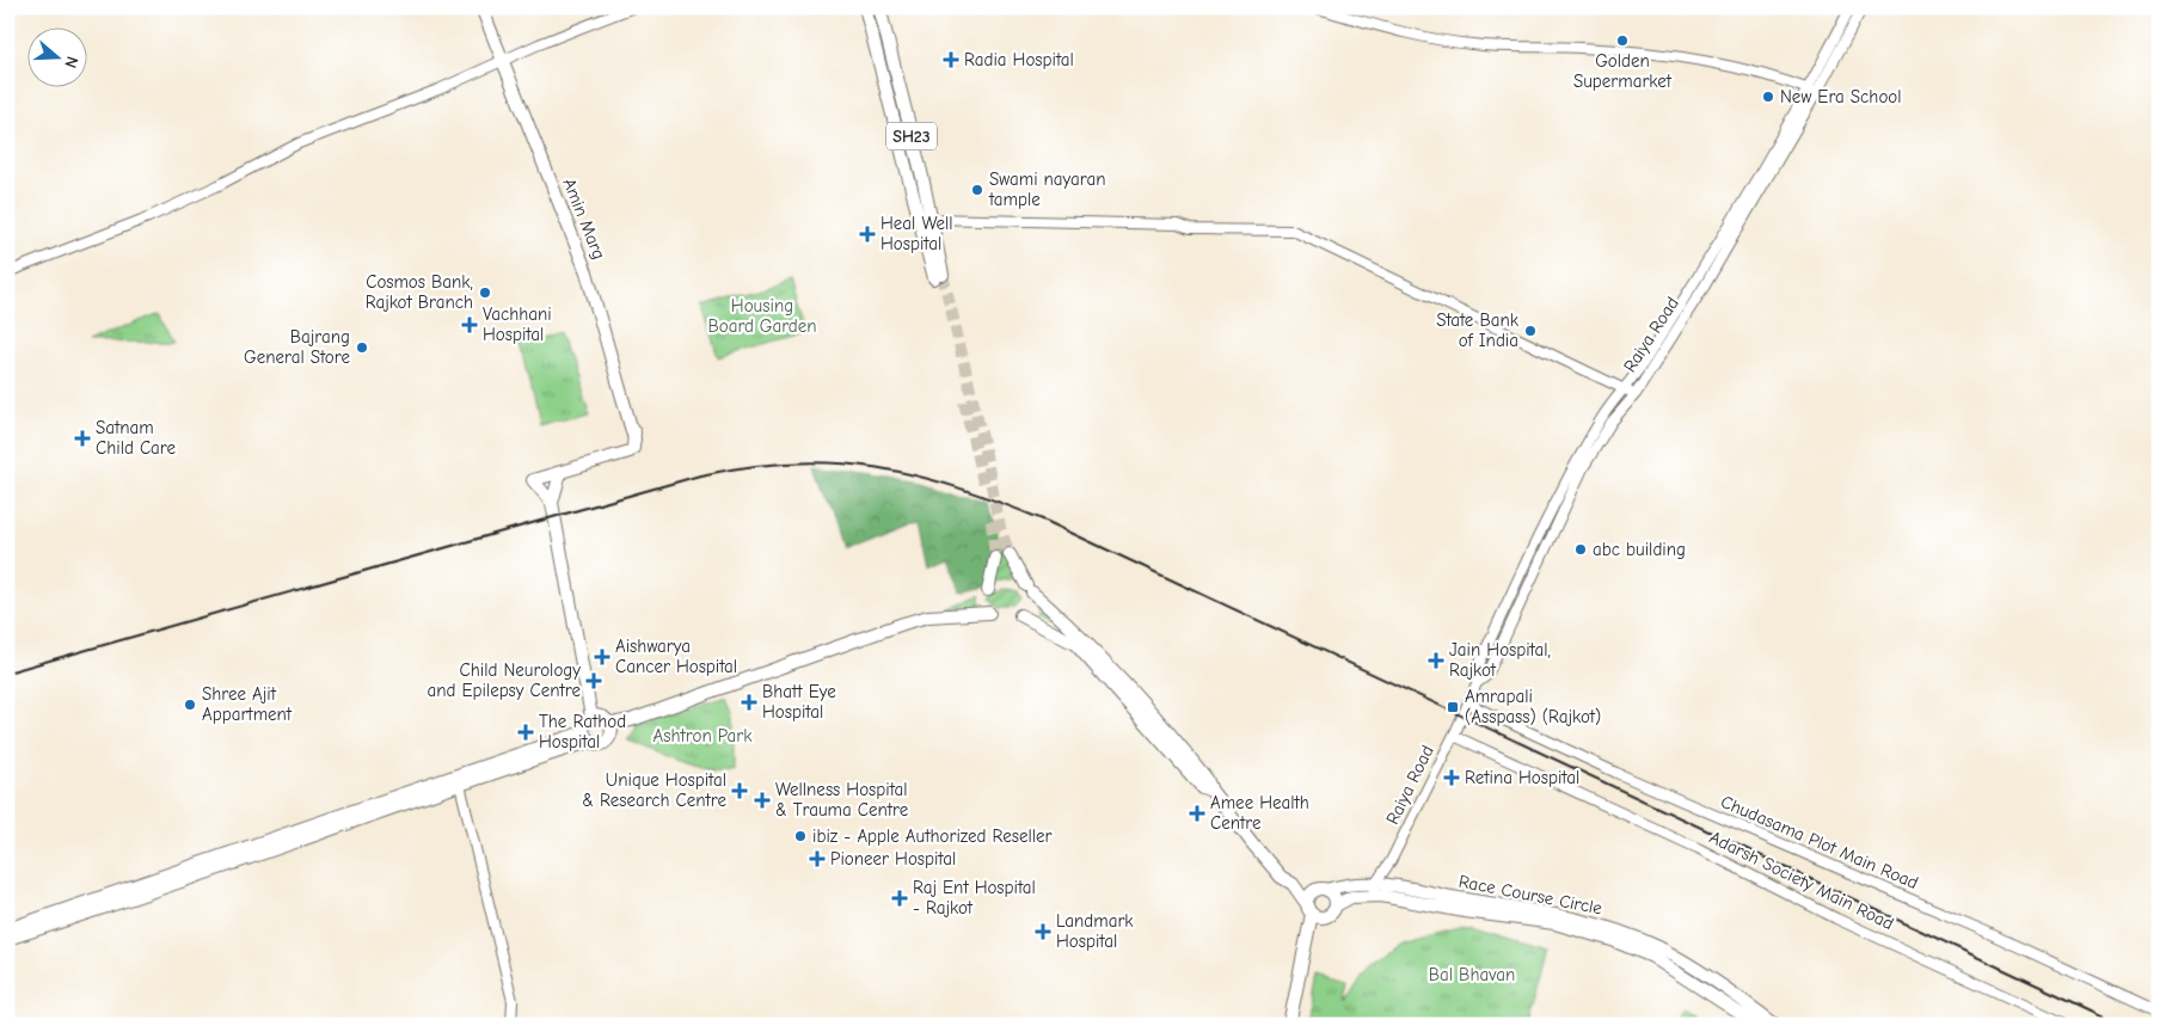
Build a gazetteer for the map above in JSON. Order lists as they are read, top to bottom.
{
  "streets": {
    "main road": ["SH23", "Amin Marg", "Race Course Circle"],
    "street": ["Raiya Road", "Chudasama Plot Main Road", "Adarsh Society Main Road"]
  },
  "crossings": [
    ["Raiya Road", "Chudasama Plot Main Road"],
    ["Raiya Road", "Adarsh Society Main Road"],
    ["Raiya Road", "Race Course Circle"]
  ],
  "parks": ["Housing Board Garden", "Ashtron Park", "Bal Bhavan"],
  "places": {
    "other": [
      "Golden Supermarket",
      "New Era School",
      "Swami nayaran tample",
      "Cosmos Bank, Rajkot Branch",
      "State Bank of India",
      "Bajrang General Store",
      "abc building",
      "Shree Ajit Appartment",
      "ibiz - Apple Authorized Reseller"
    ],
    "health": [
      "Radia Hospital",
      "Heal Well Hospital",
      "Vachhani Hospital",
      "Satnam Child Care",
      "Aishwarya Cancer Hospital",
      "Jain Hospital, Rajkot",
      "Child Neurology and Epilepsy Centre",
      "Bhatt Eye Hospital",
      "The Rathod Hospital",
      "Retina Hospital",
      "Unique Hospital & Research Centre",
      "Wellness Hospital & Trauma Centre",
      "Amee Health Centre",
      "Pioneer Hospital",
      "Raj Ent Hospital - Rajkot",
      "Landmark Hospital"
    ],
    "transit": ["Amrapali (Asspass) (Rajkot)"]
  },
  "north": "right"
}
